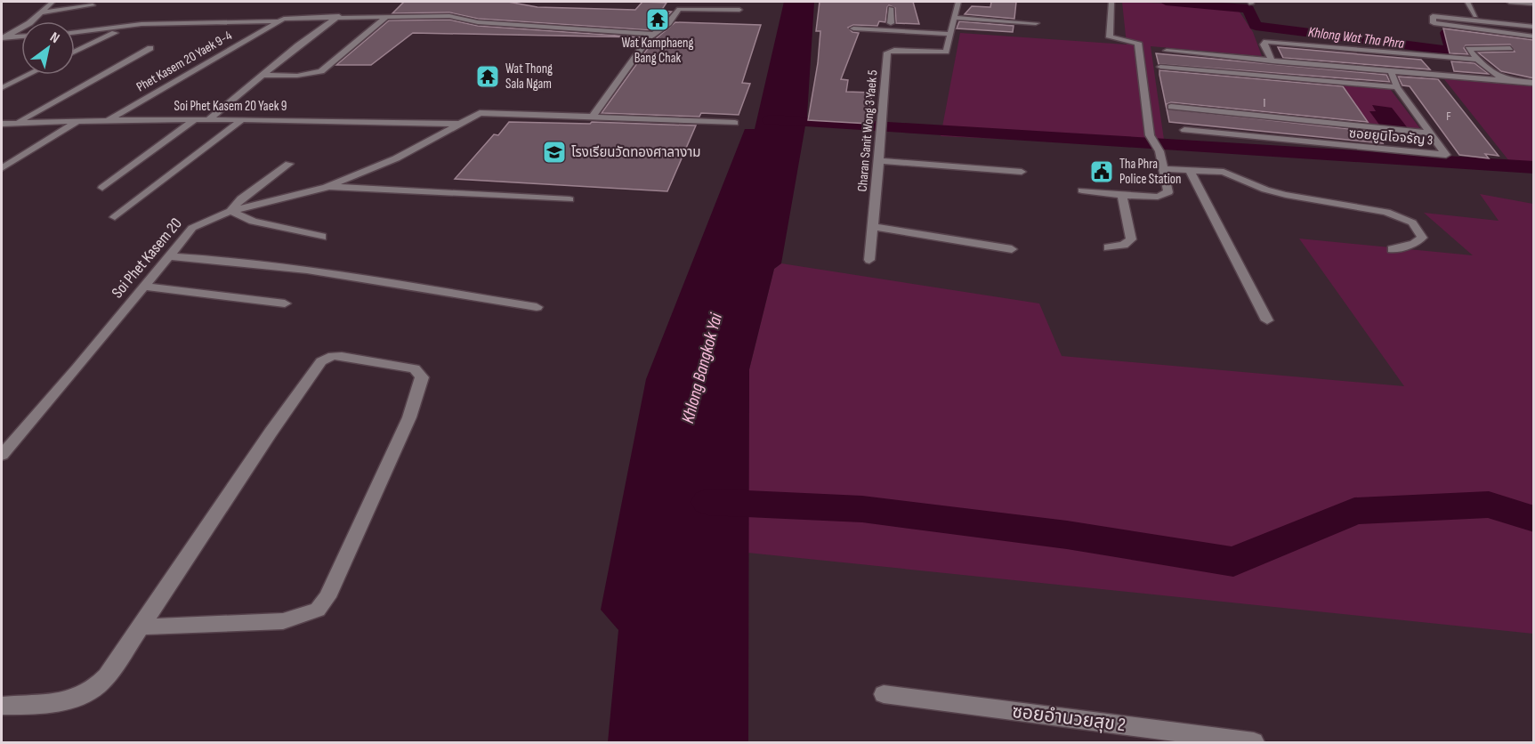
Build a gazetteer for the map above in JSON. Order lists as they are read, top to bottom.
{
  "streets": {
    "street": [
      "Phet Kasem 20 Yaek 9-4",
      "Soi Phet Kasem 20 Yaek 9",
      "Charan Sanit Wong 3 Yaek 5",
      "ซอยยูนิโอจรัญ 3",
      "Soi Phet Kasem 20",
      "ซอยอำนวยสุข 2"
    ]
  },
  "crossings": [
    ["Phet Kasem 20 Yaek 9-4", "Soi Phet Kasem 20 Yaek 9"],
    ["Soi Phet Kasem 20 Yaek 9", "Soi Phet Kasem 20"]
  ],
  "water": ["Khlong Wat Tha Phra", "Khlong Bangkok Yai"],
  "places": {
    "temple": ["Wat Kamphaeng Bang Chak", "Wat Thong Sala Ngam"],
    "school or university": ["โรงเรียนวัดทองศาลางาม"],
    "public building": ["Tha Phra Police Station"]
  },
  "house_numbers": ["I", "F"],
  "north": "top right"
}
